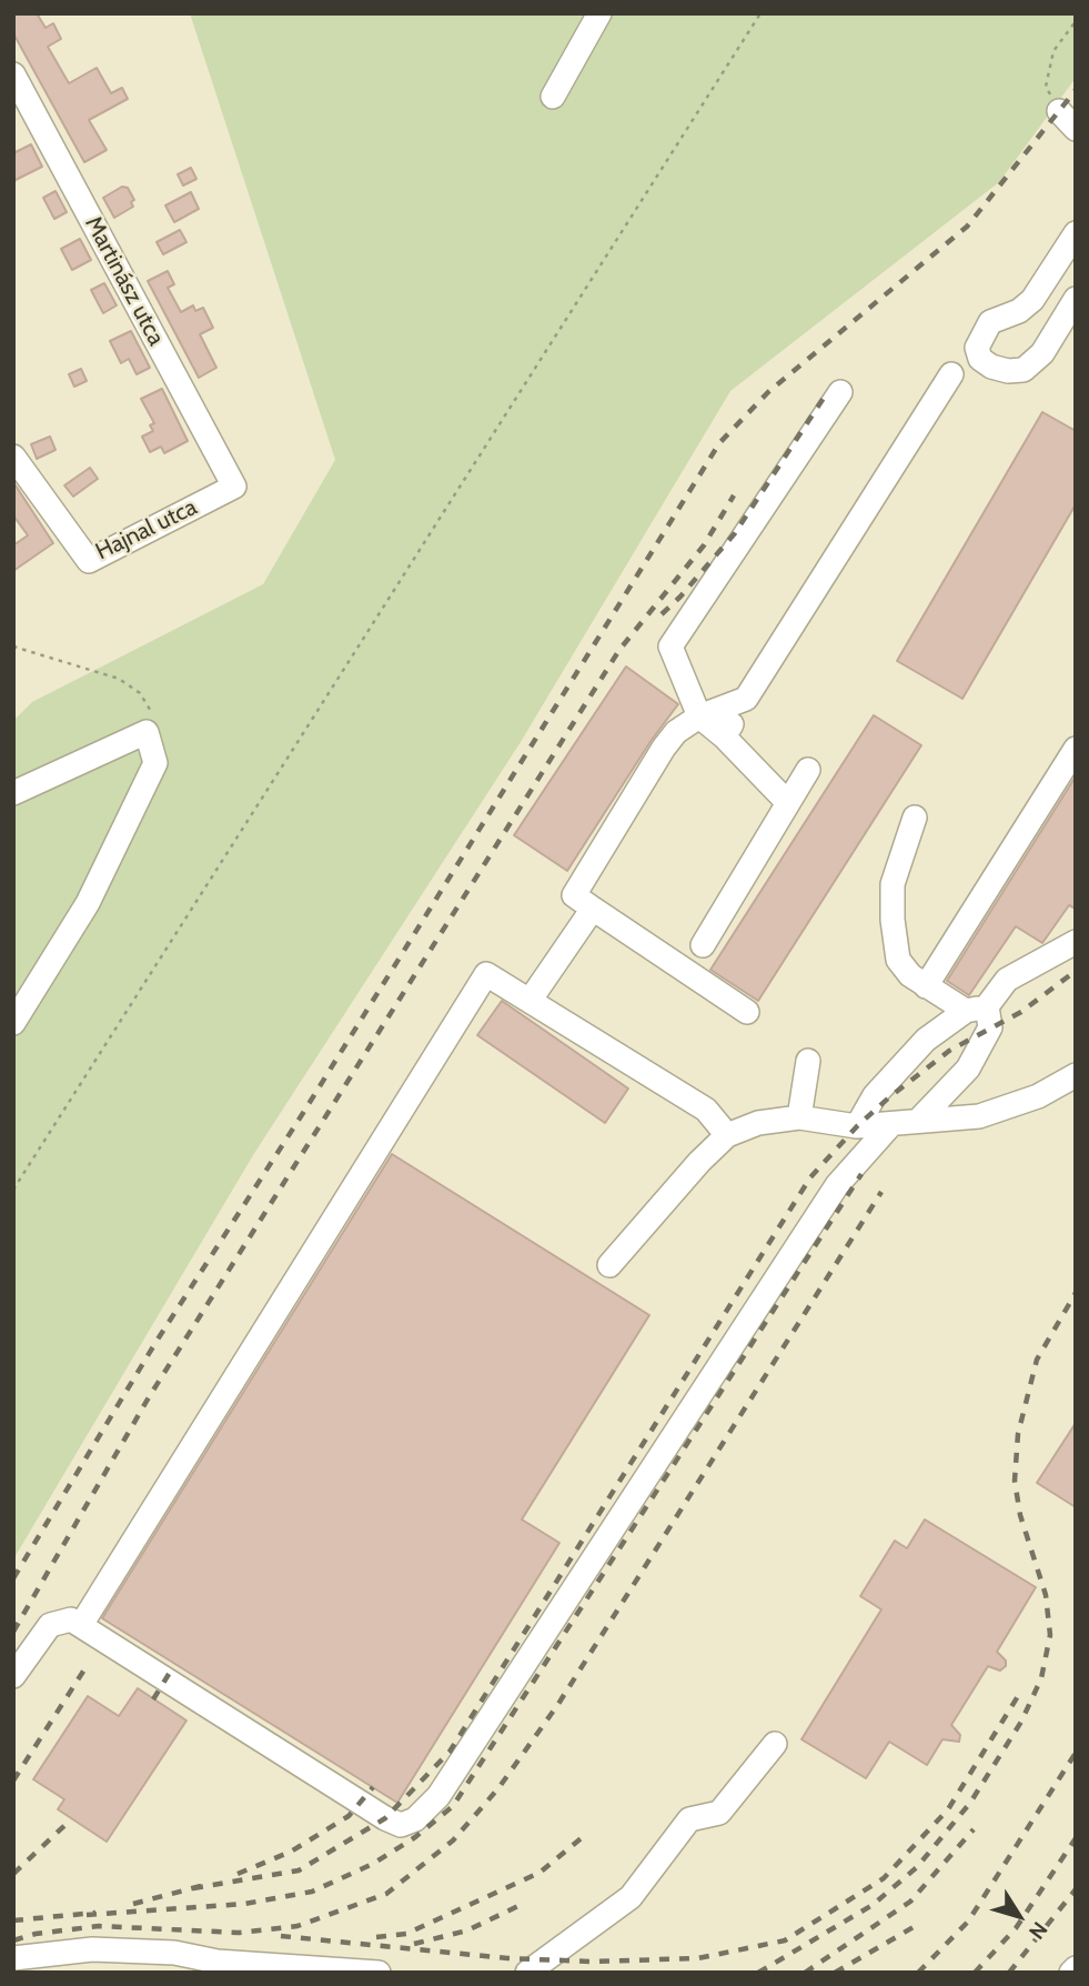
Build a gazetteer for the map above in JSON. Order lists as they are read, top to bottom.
{
  "streets": {
    "street": ["Martinász utca", "Hajnal utca"]
  },
  "crossings": [
    ["Martinász utca", "Hajnal utca"]
  ],
  "north": "bottom right"
}
